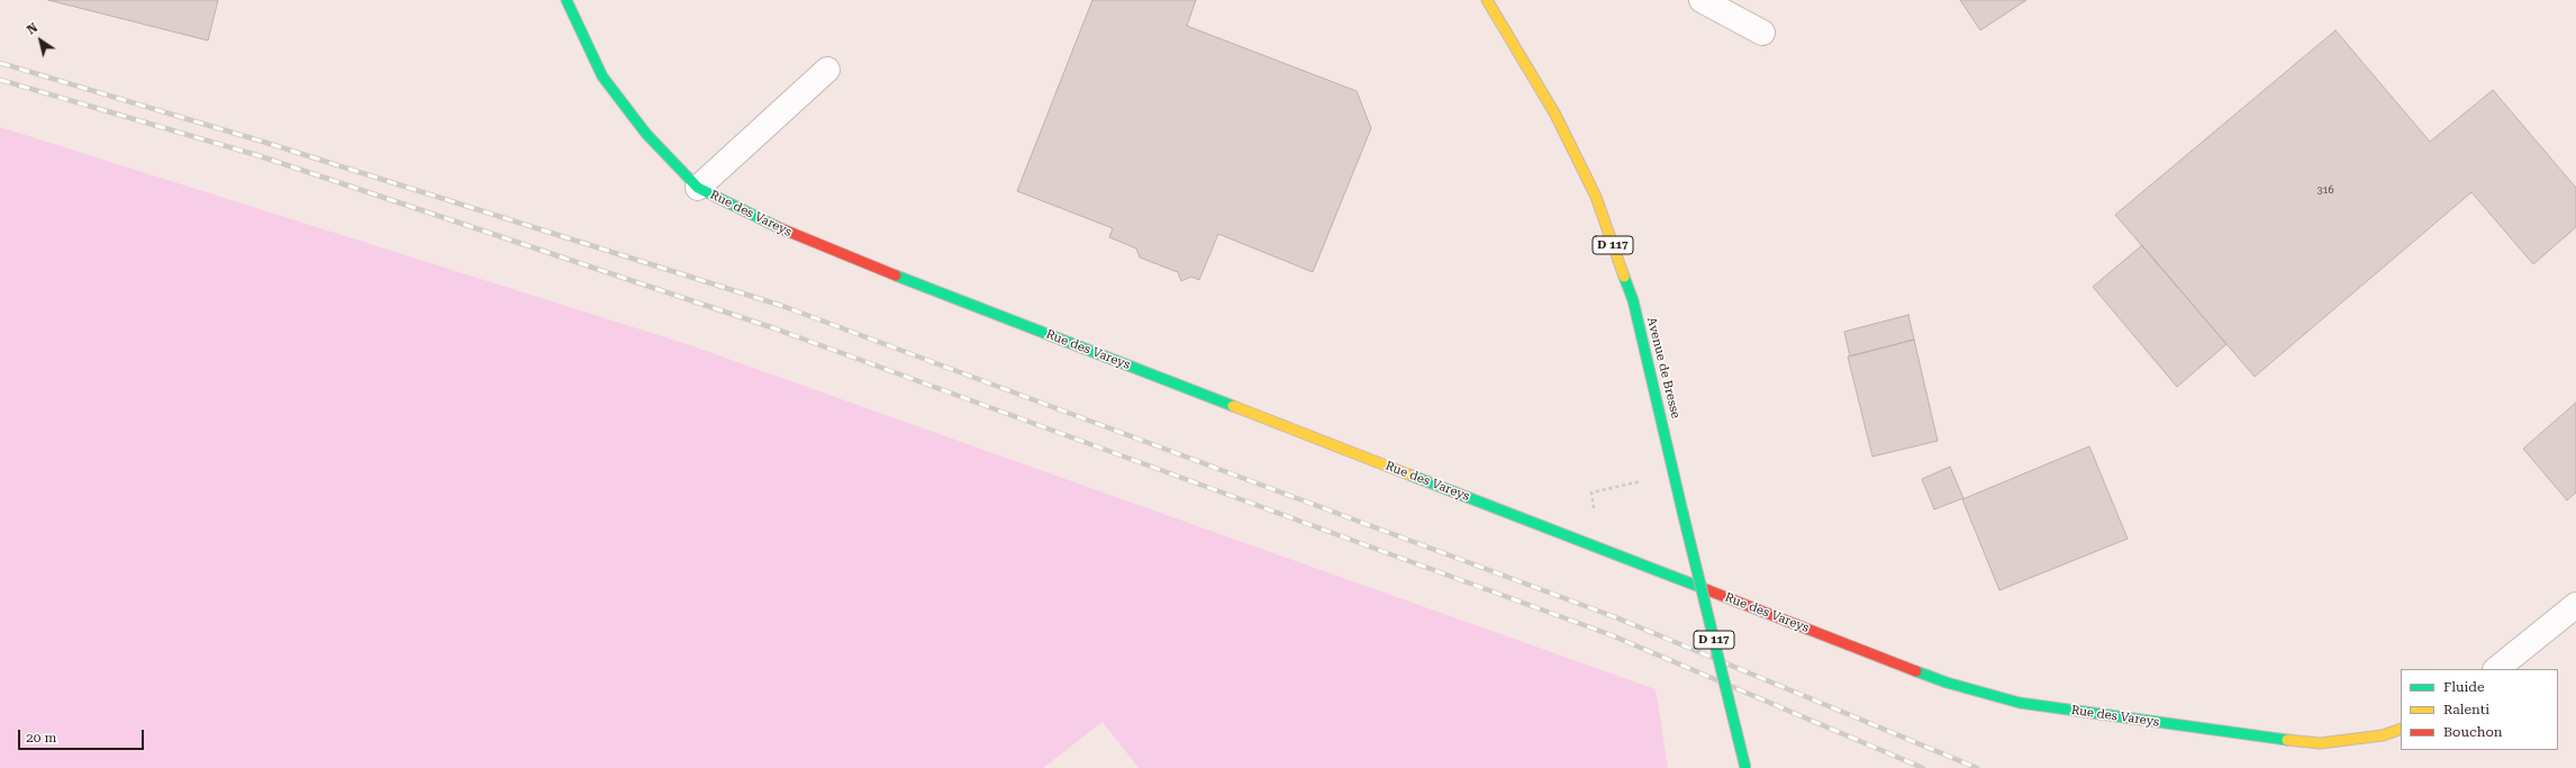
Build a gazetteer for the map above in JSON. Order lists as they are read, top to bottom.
{
  "streets": {
    "street": ["Rue des Vareys", "D 117", "Avenue de Bresse"]
  },
  "house_numbers": ["316"],
  "legend": ["Fluide", "Ralenti", "Bouchon"],
  "scale_bar": "20 m",
  "north": "top left"
}
